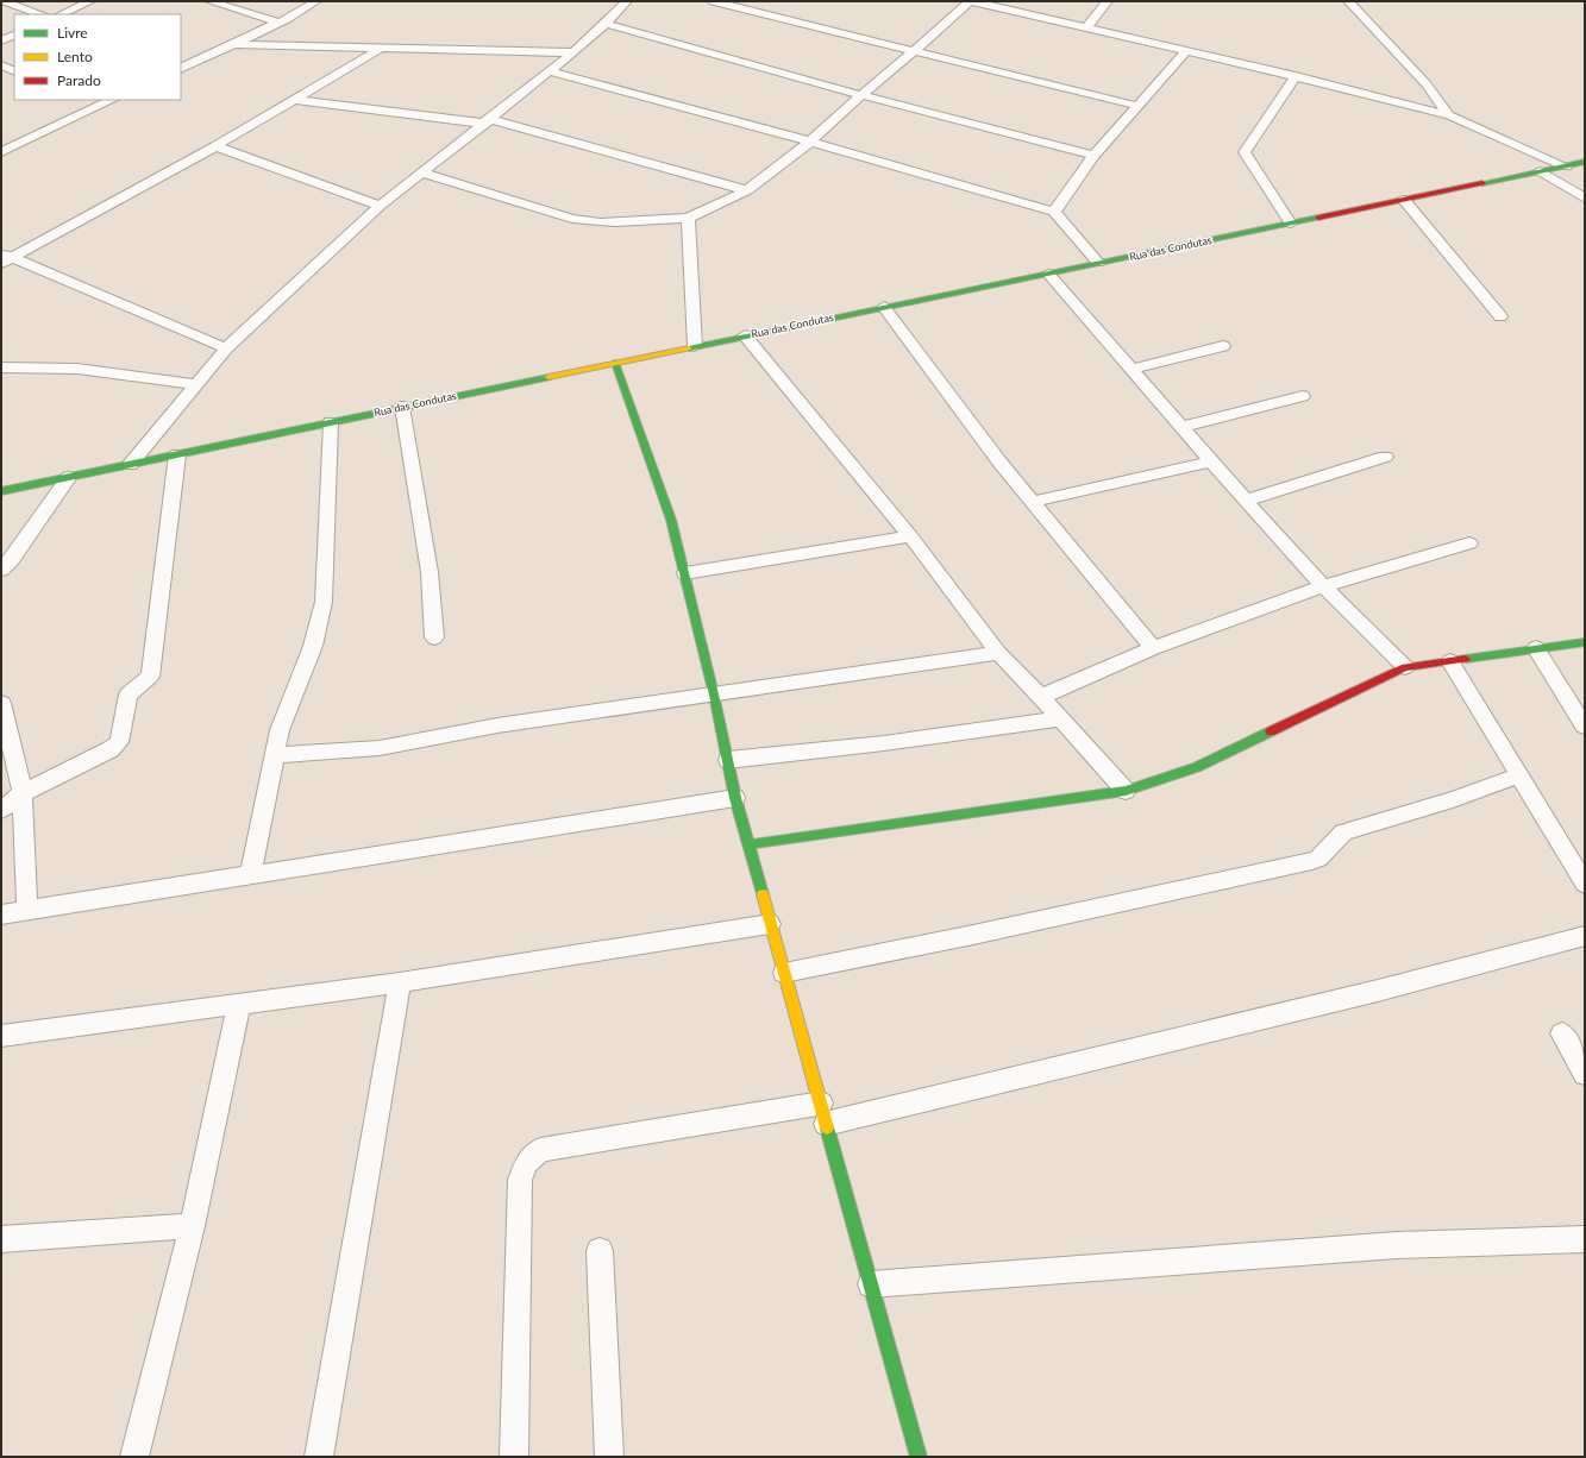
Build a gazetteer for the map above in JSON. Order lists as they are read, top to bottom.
{
  "streets": {
    "street": ["Rua das Condutas"]
  },
  "legend": ["Livre", "Lento", "Parado"]
}
